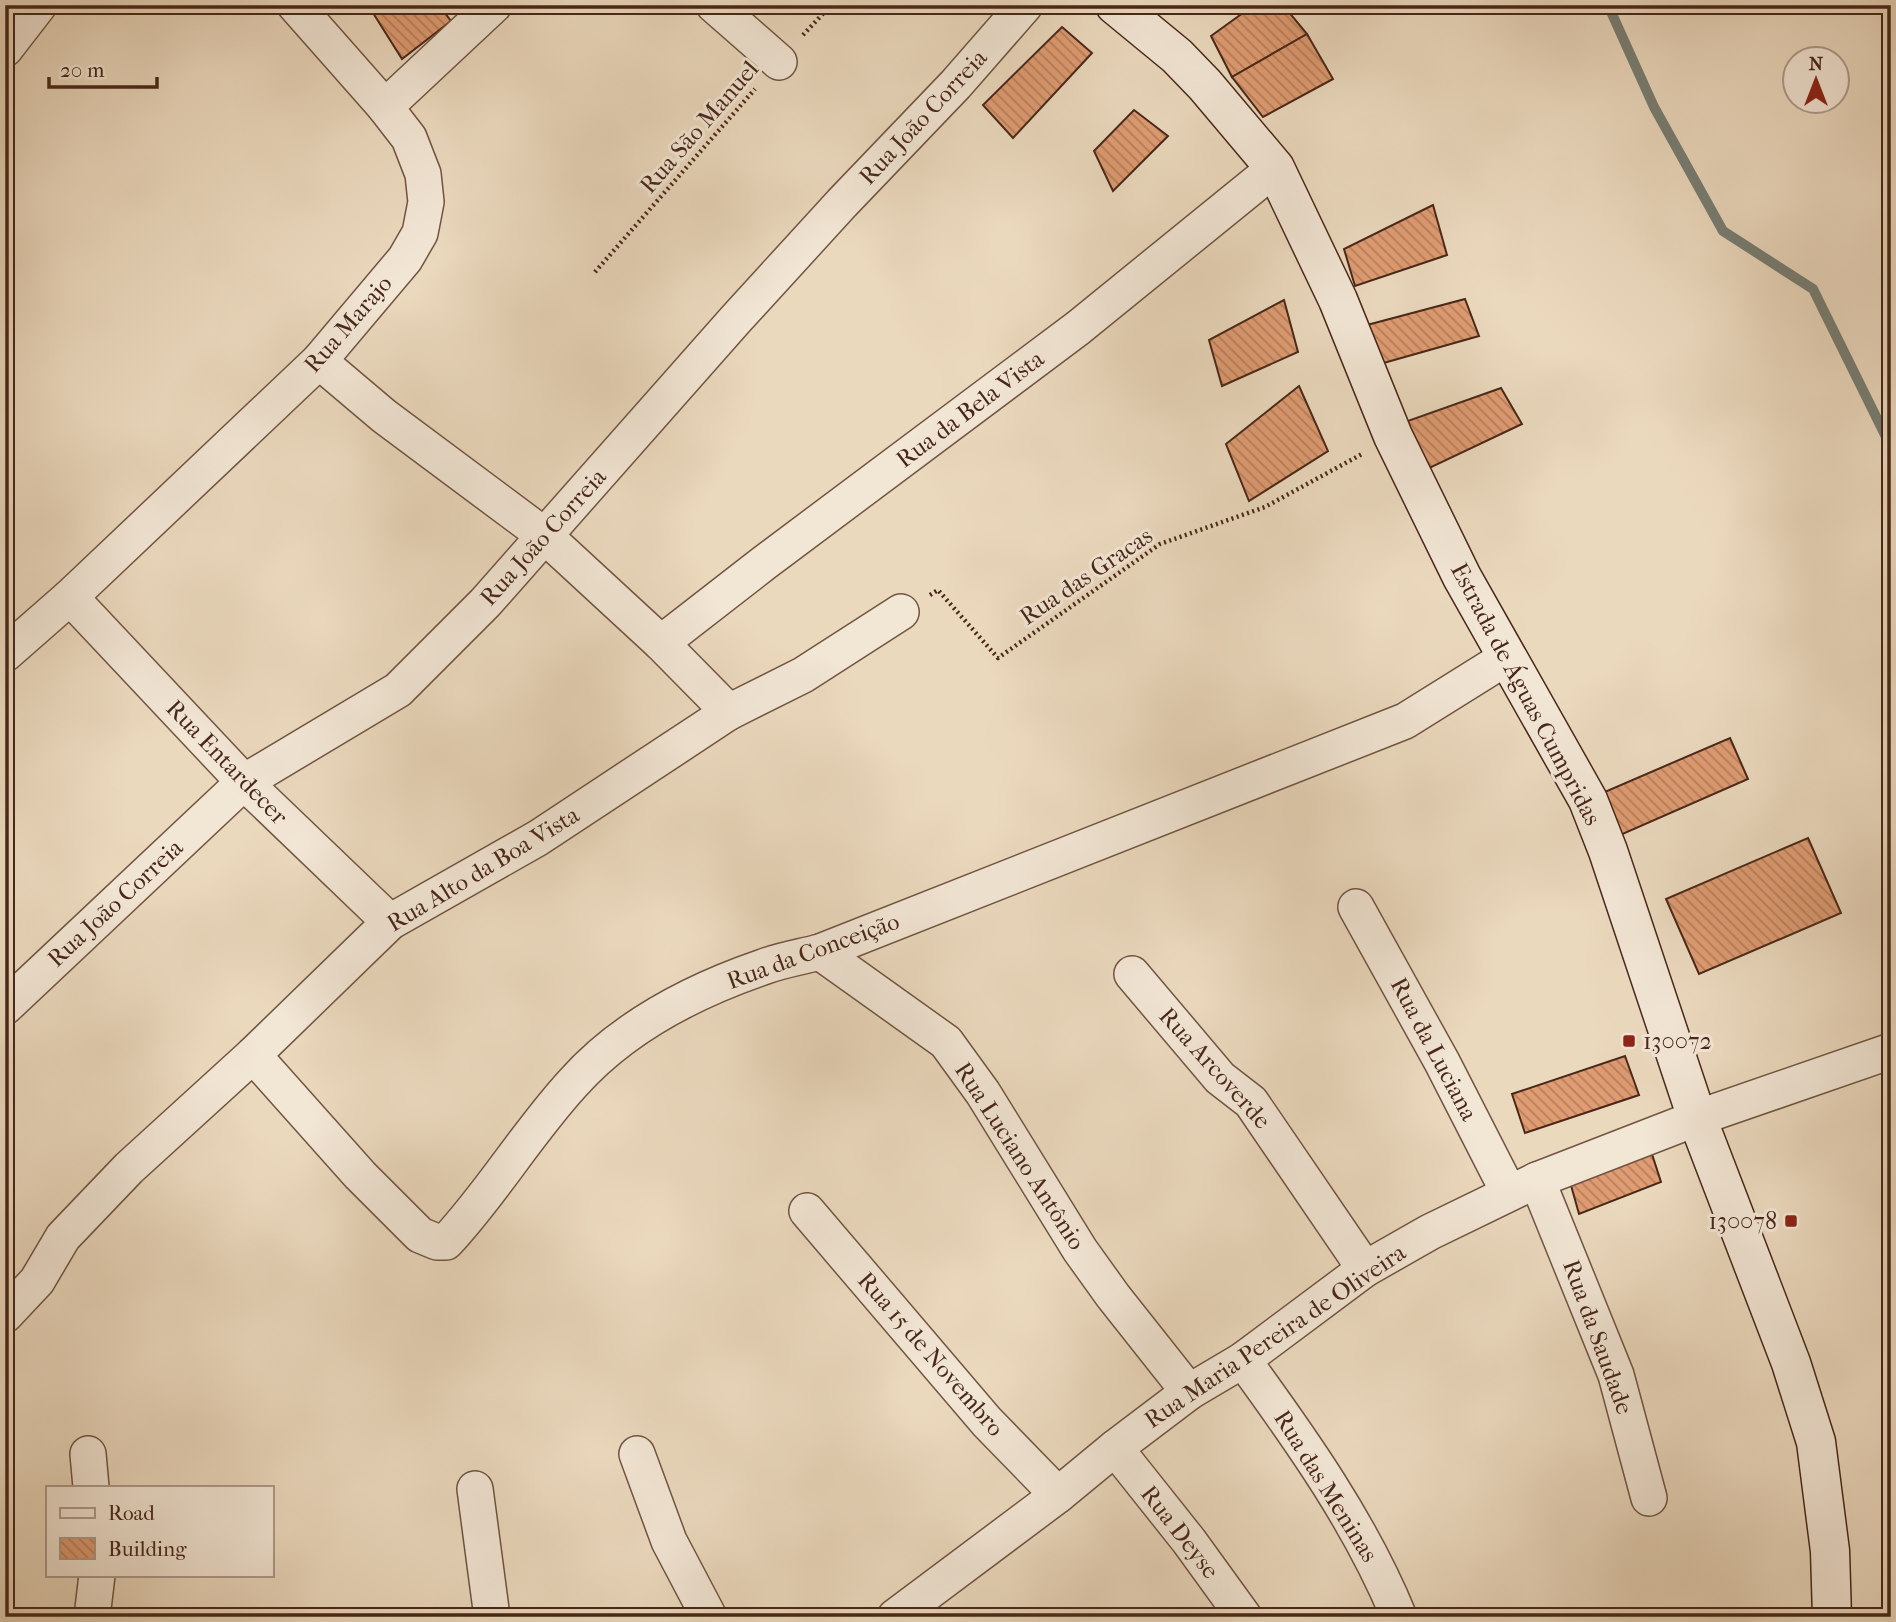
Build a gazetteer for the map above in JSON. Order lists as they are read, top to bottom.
{
  "streets": {
    "main road": ["Estrada de Águas Cumpridas"],
    "street": [
      "Rua João Correia",
      "Rua Marajo",
      "Rua da Bela Vista",
      "Rua Entardecer",
      "Rua Alto da Boa Vista",
      "Rua da Conceição",
      "Rua da Luciana",
      "Rua Arcoverde",
      "Rua Luciano Antônio",
      "Rua Maria Pereira de Oliveira",
      "Rua da Saudade",
      "Rua 15 de Novembro",
      "Rua das Meninas",
      "Rua Deyse"
    ],
    "path": ["Rua São Manuel", "Rua das Gracas"]
  },
  "crossings": [
    ["Rua João Correia", "Rua Entardecer"],
    ["Rua Marajo", "Rua Entardecer"],
    ["Rua da Bela Vista", "Estrada de Águas Cumpridas"],
    ["Rua das Gracas", "Estrada de Águas Cumpridas"],
    ["Rua das Gracas", "Rua Alto da Boa Vista"],
    ["Estrada de Águas Cumpridas", "Rua da Conceição"],
    ["Estrada de Águas Cumpridas", "Rua Maria Pereira de Oliveira"],
    ["Rua Entardecer", "Rua Alto da Boa Vista"],
    ["Rua Alto da Boa Vista", "Rua da Conceição"],
    ["Rua da Conceição", "Rua Luciano Antônio"],
    ["Rua da Luciana", "Rua Maria Pereira de Oliveira"],
    ["Rua da Luciana", "Rua da Saudade"],
    ["Rua Arcoverde", "Rua Maria Pereira de Oliveira"],
    ["Rua Luciano Antônio", "Rua Maria Pereira de Oliveira"],
    ["Rua Maria Pereira de Oliveira", "Rua da Saudade"],
    ["Rua Maria Pereira de Oliveira", "Rua 15 de Novembro"],
    ["Rua Maria Pereira de Oliveira", "Rua das Meninas"],
    ["Rua Maria Pereira de Oliveira", "Rua Deyse"]
  ],
  "places": {
    "transit": ["130072", "130078"]
  },
  "legend": ["Road", "Building"],
  "scale_bar": "20 m",
  "north": "top"
}
